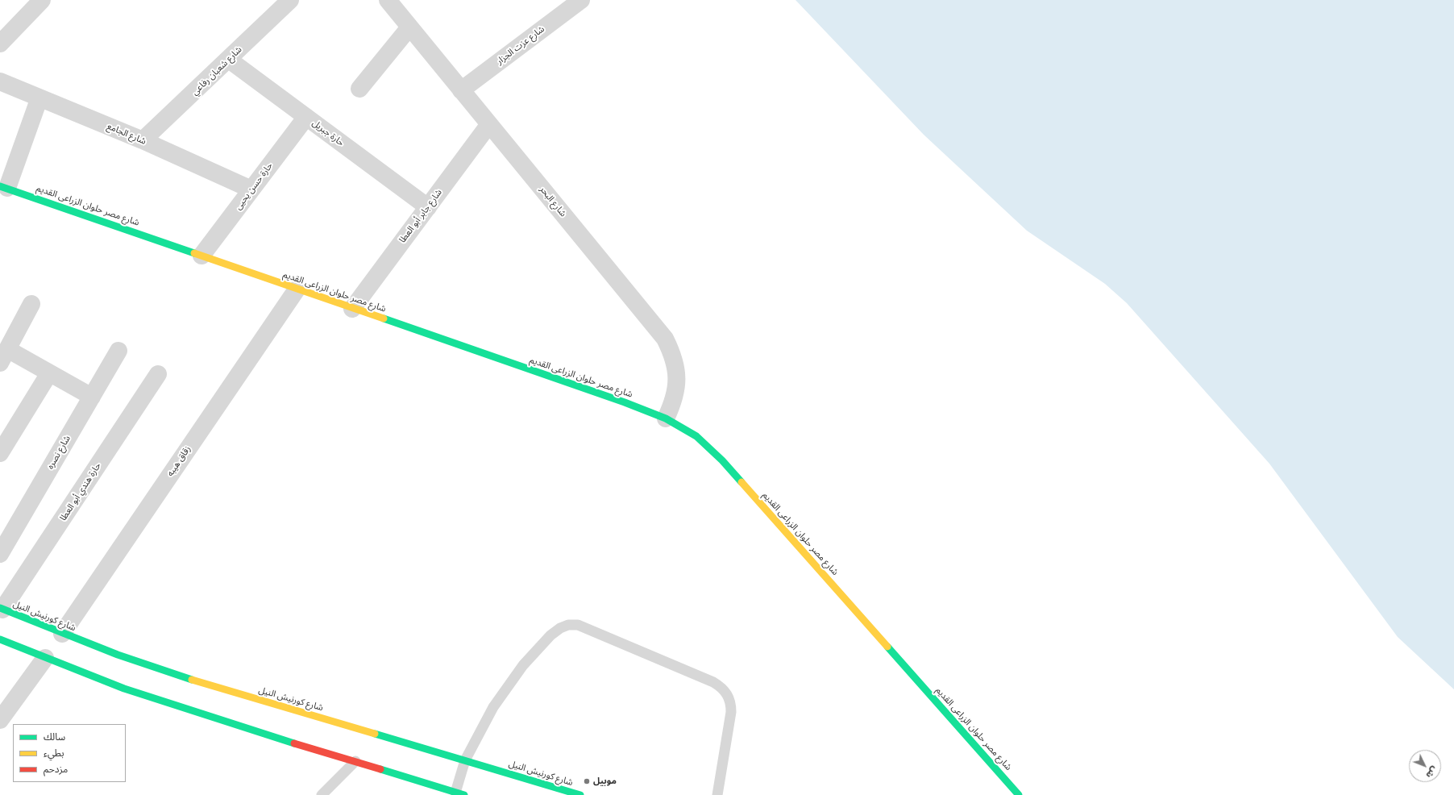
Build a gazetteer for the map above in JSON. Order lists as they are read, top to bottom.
{
  "streets": {
    "main road": ["شارع مصر حلوان الزراعى القديم", "شارع كورنيش النيل"],
    "street": [
      "شارع عزت الجزار",
      "شارع شعبان رفاعي",
      "حارة جبريل",
      "شارع الجامع",
      "حارة حسن يحيى",
      "شارع البحر",
      "شارع جابر أبو العطا",
      "شارع نصره",
      "زقاق هيبه",
      "حارة هندي أبو العطا"
    ]
  },
  "crossings": [
    ["شارع عزت الجزار", "شارع البحر"],
    ["شارع شعبان رفاعي", "حارة جبريل"],
    ["شارع شعبان رفاعي", "شارع الجامع"],
    ["حارة جبريل", "حارة حسن يحيى"],
    ["حارة جبريل", "شارع جابر أبو العطا"],
    ["شارع الجامع", "حارة حسن يحيى"],
    ["حارة حسن يحيى", "شارع مصر حلوان الزراعى القديم"],
    ["شارع البحر", "شارع مصر حلوان الزراعى القديم"],
    ["شارع البحر", "شارع جابر أبو العطا"],
    ["شارع مصر حلوان الزراعى القديم", "شارع جابر أبو العطا"],
    ["شارع مصر حلوان الزراعى القديم", "زقاق هيبه"],
    ["زقاق هيبه", "شارع كورنيش النيل"],
    ["حارة هندي أبو العطا", "شارع كورنيش النيل"]
  ],
  "places": ["موبيل"],
  "legend": ["سالك", "بطيء", "مزدحم"],
  "north": "bottom right"
}
